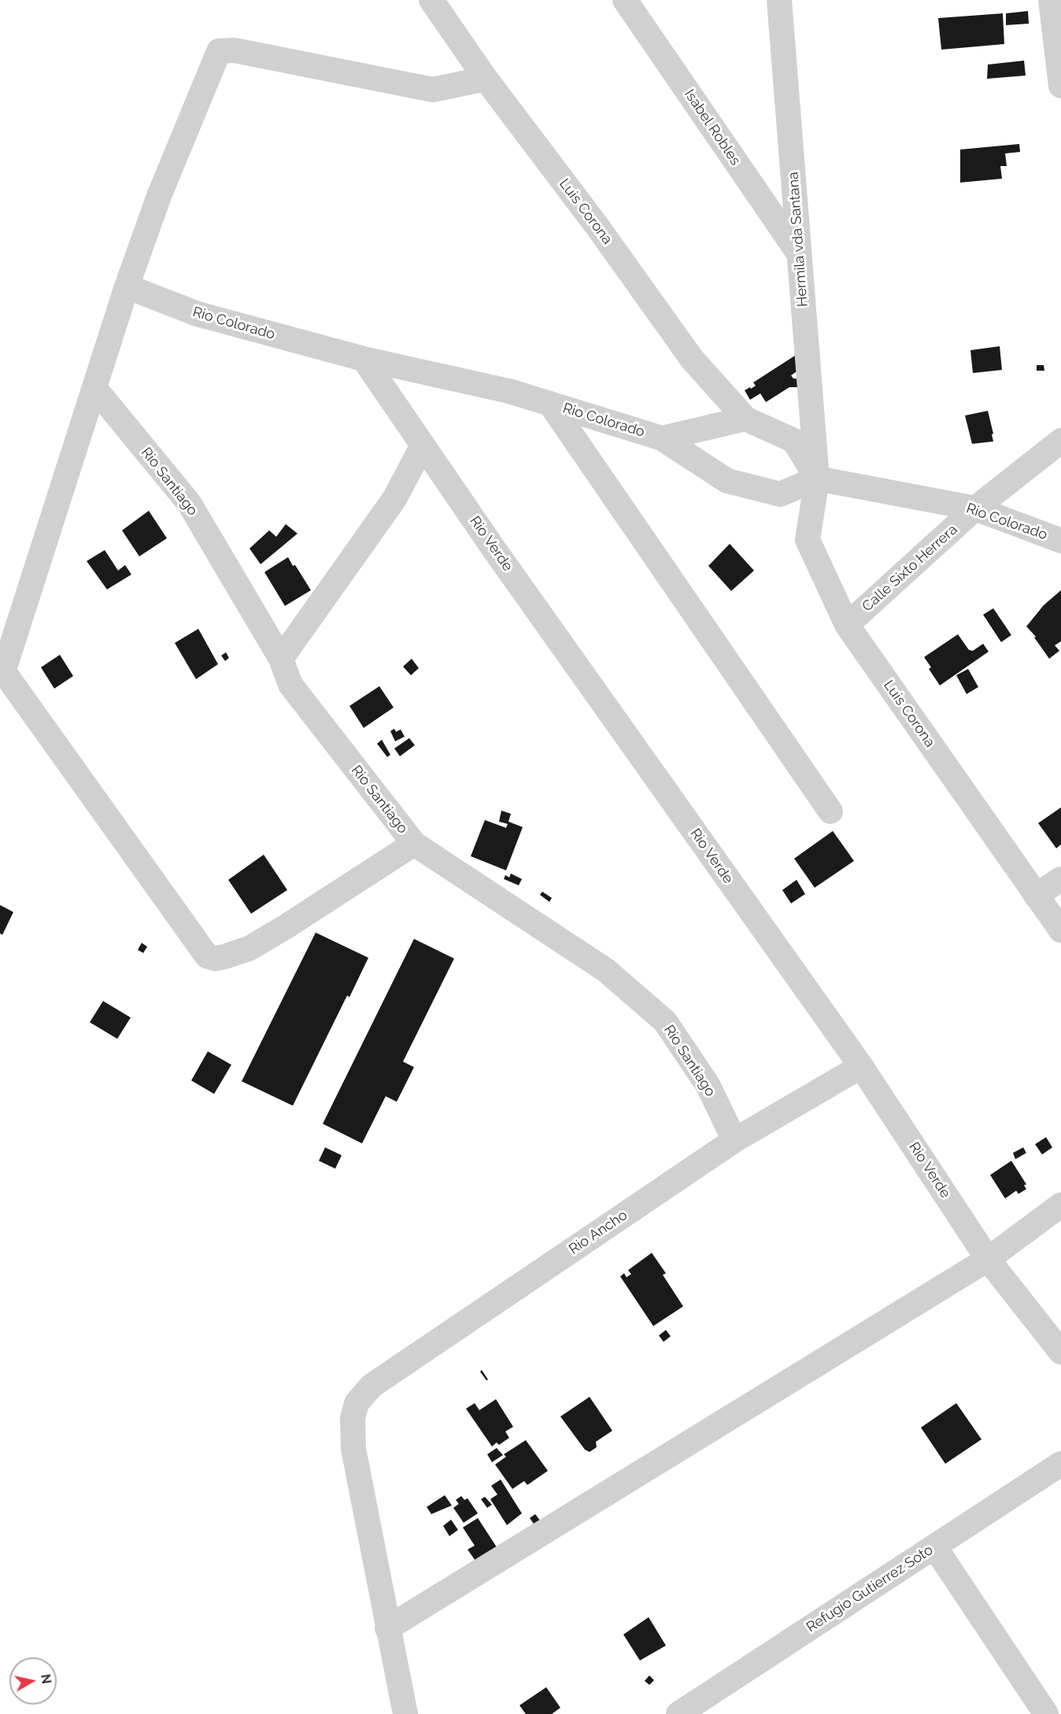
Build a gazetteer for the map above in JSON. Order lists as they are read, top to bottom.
{
  "streets": {
    "street": [
      "Isabel Robles",
      "Luis Corona",
      "Hermila vda Santana",
      "Rio Colorado",
      "Rio Santiago",
      "Rio Verde",
      "Calle Sixto Herrera",
      "Rio Ancho",
      "Refugio Gutierrez Soto"
    ]
  },
  "crossings": [
    ["Isabel Robles", "Hermila vda Santana"],
    ["Luis Corona", "Hermila vda Santana"],
    ["Luis Corona", "Rio Colorado"],
    ["Luis Corona", "Calle Sixto Herrera"],
    ["Hermila vda Santana", "Rio Colorado"],
    ["Rio Colorado", "Rio Verde"],
    ["Rio Colorado", "Calle Sixto Herrera"],
    ["Rio Santiago", "Rio Ancho"],
    ["Rio Verde", "Rio Ancho"]
  ],
  "north": "right"
}
